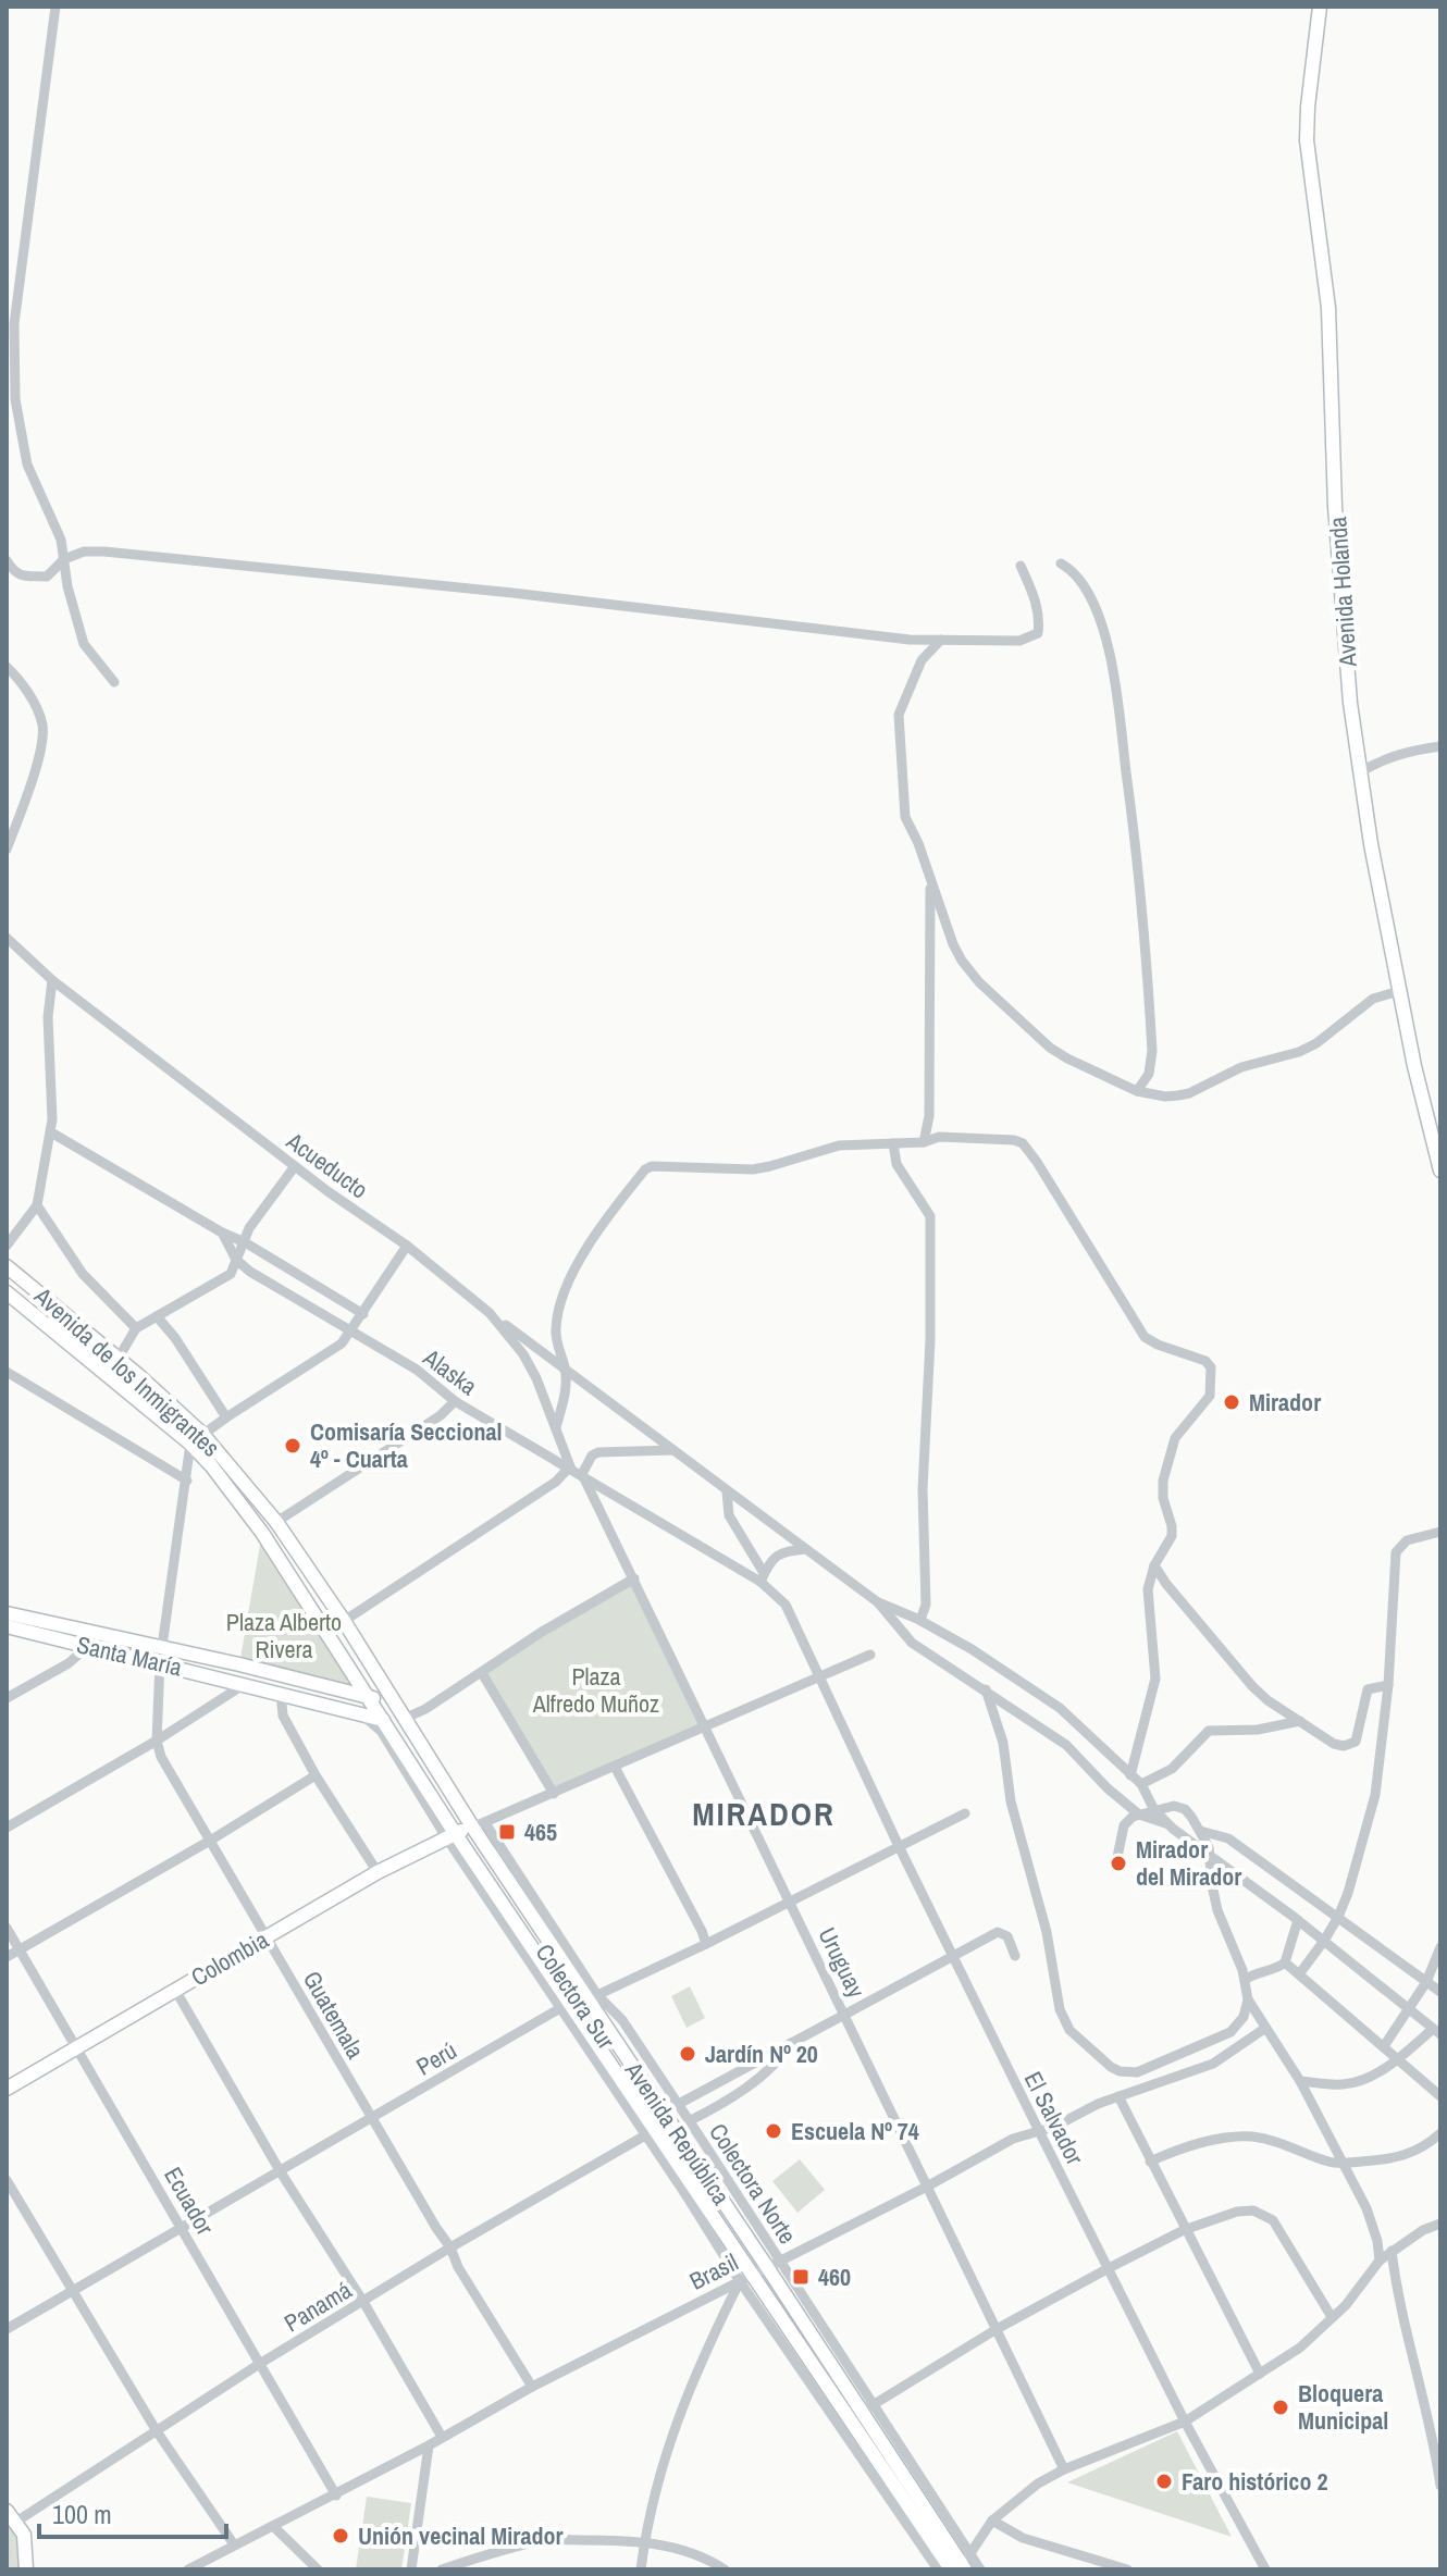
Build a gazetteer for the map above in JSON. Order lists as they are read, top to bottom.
{
  "streets": {
    "street": [
      "Avenida Holanda",
      "Acueducto",
      "Avenida de los Inmigrantes",
      "Alaska",
      "Santa María",
      "Colombia",
      "Uruguay",
      "Colectora Sur",
      "Guatemala",
      "Perú",
      "El Salvador",
      "Avenida República",
      "Colectora Norte",
      "Ecuador",
      "Brasil",
      "Panamá"
    ]
  },
  "crossings": [
    ["Acueducto", "Alaska"],
    ["Avenida de los Inmigrantes", "Santa María"],
    ["Avenida de los Inmigrantes", "Guatemala"],
    ["Avenida de los Inmigrantes", "Avenida República"],
    ["Alaska", "Uruguay"],
    ["Alaska", "El Salvador"],
    ["Santa María", "Guatemala"],
    ["Santa María", "Avenida República"],
    ["Colombia", "Guatemala"],
    ["Colombia", "Avenida República"],
    ["Colombia", "Ecuador"],
    ["Uruguay", "Perú"],
    ["Uruguay", "Brasil"],
    ["Colectora Sur", "Perú"],
    ["Colectora Sur", "Avenida República"],
    ["Colectora Sur", "Brasil"],
    ["Colectora Sur", "Panamá"],
    ["Guatemala", "Perú"],
    ["Guatemala", "Brasil"],
    ["Guatemala", "Panamá"],
    ["Perú", "El Salvador"],
    ["Perú", "Avenida República"],
    ["Perú", "Colectora Norte"],
    ["Perú", "Ecuador"],
    ["El Salvador", "Brasil"],
    ["Avenida República", "Colectora Norte"],
    ["Avenida República", "Brasil"],
    ["Colectora Norte", "Brasil"],
    ["Ecuador", "Brasil"],
    ["Ecuador", "Panamá"]
  ],
  "districts": ["MIRADOR"],
  "parks": ["Plaza Alberto Rivera", "Plaza Alfredo Muñoz"],
  "places": {
    "other": [
      "Mirador",
      "Comisaría Seccional 4º - Cuarta",
      "Mirador del Mirador",
      "Jardín Nº 20",
      "Escuela Nº 74",
      "Bloquera Municipal",
      "Faro histórico 2",
      "Unión vecinal Mirador"
    ],
    "transit": ["465", "460"]
  },
  "scale_bar": "100 m"
}
